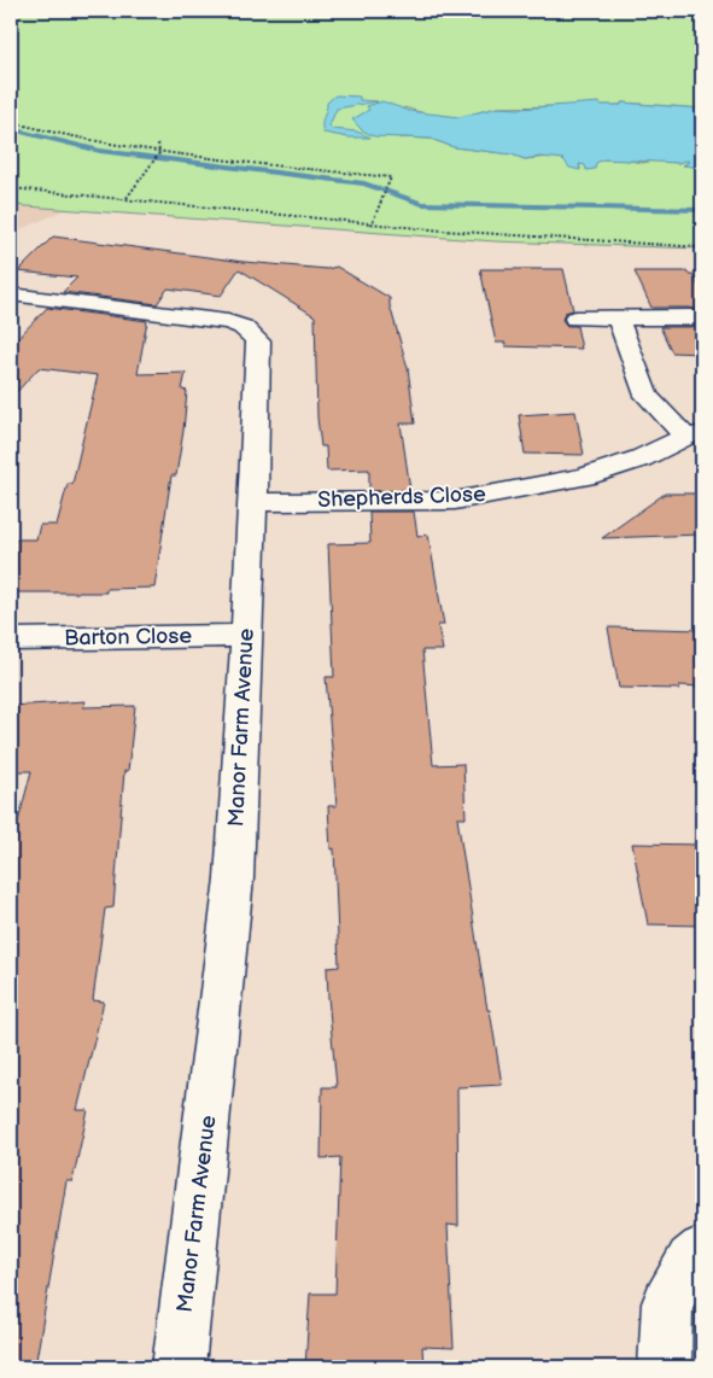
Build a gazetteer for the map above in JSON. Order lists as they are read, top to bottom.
{
  "streets": {
    "street": ["Shepherds Close", "Barton Close", "Manor Farm Avenue"]
  },
  "crossings": [
    ["Shepherds Close", "Manor Farm Avenue"],
    ["Barton Close", "Manor Farm Avenue"]
  ]
}
